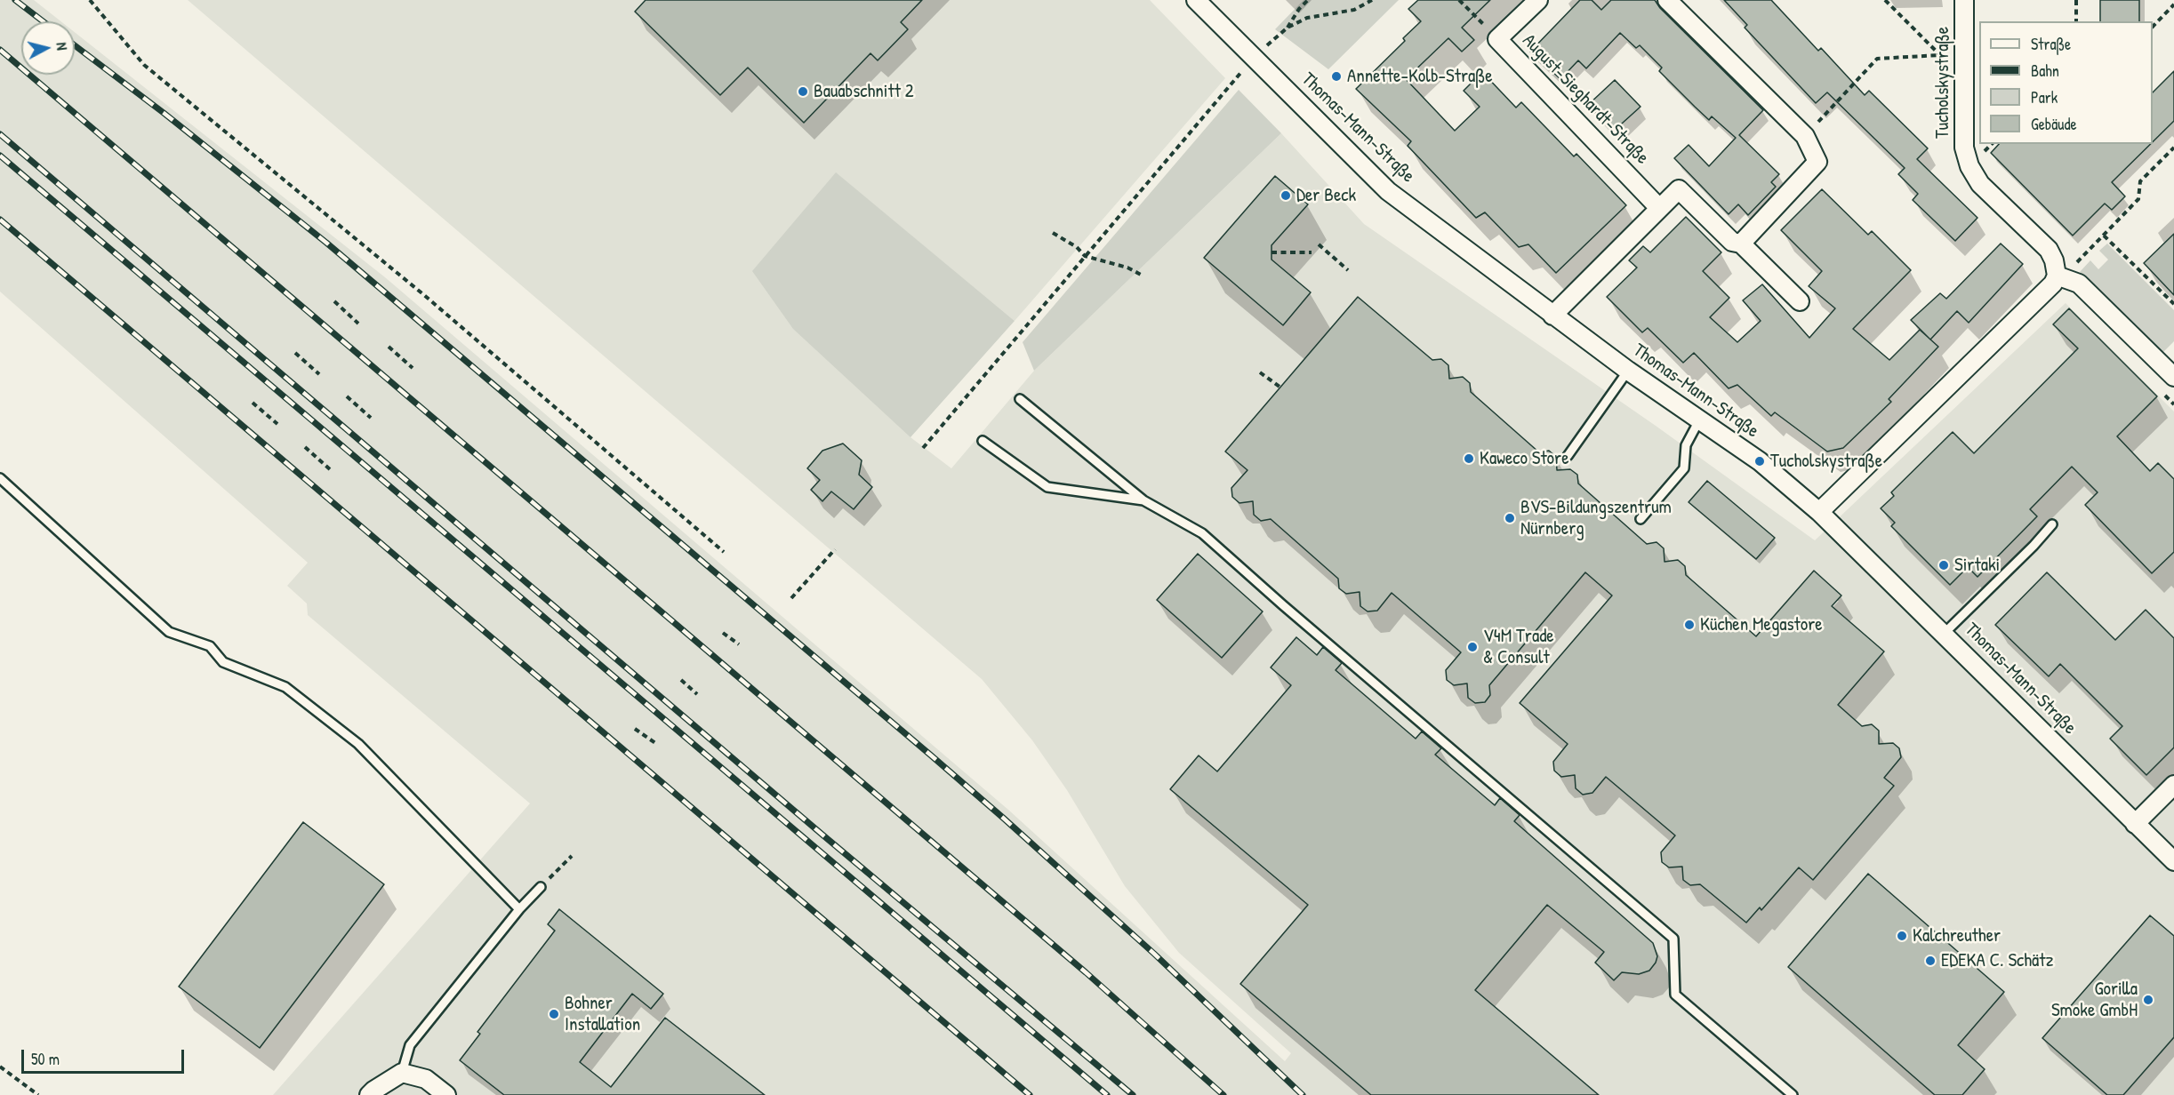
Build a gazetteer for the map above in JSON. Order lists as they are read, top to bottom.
{
  "streets": {
    "street": ["Tucholskystraße", "August-Sieghardt-Straße", "Thomas-Mann-Straße"]
  },
  "places": [
    "Annette-Kolb-Straße",
    "Bauabschnitt 2",
    "Der Beck",
    "Kaweco Store",
    "Tucholskystraße",
    "BVS-Bildungszentrum Nürnberg",
    "Sirtaki",
    "Küchen Megastore",
    "V4M Trade & Consult",
    "Kalchreuther",
    "EDEKA C. Schätz",
    "Gorilla Smoke GmbH",
    "Bohner Installation"
  ],
  "legend": [
    "Straße",
    "Bahn",
    "Park",
    "Gebäude"
  ],
  "scale_bar": "50 m",
  "north": "right"
}
